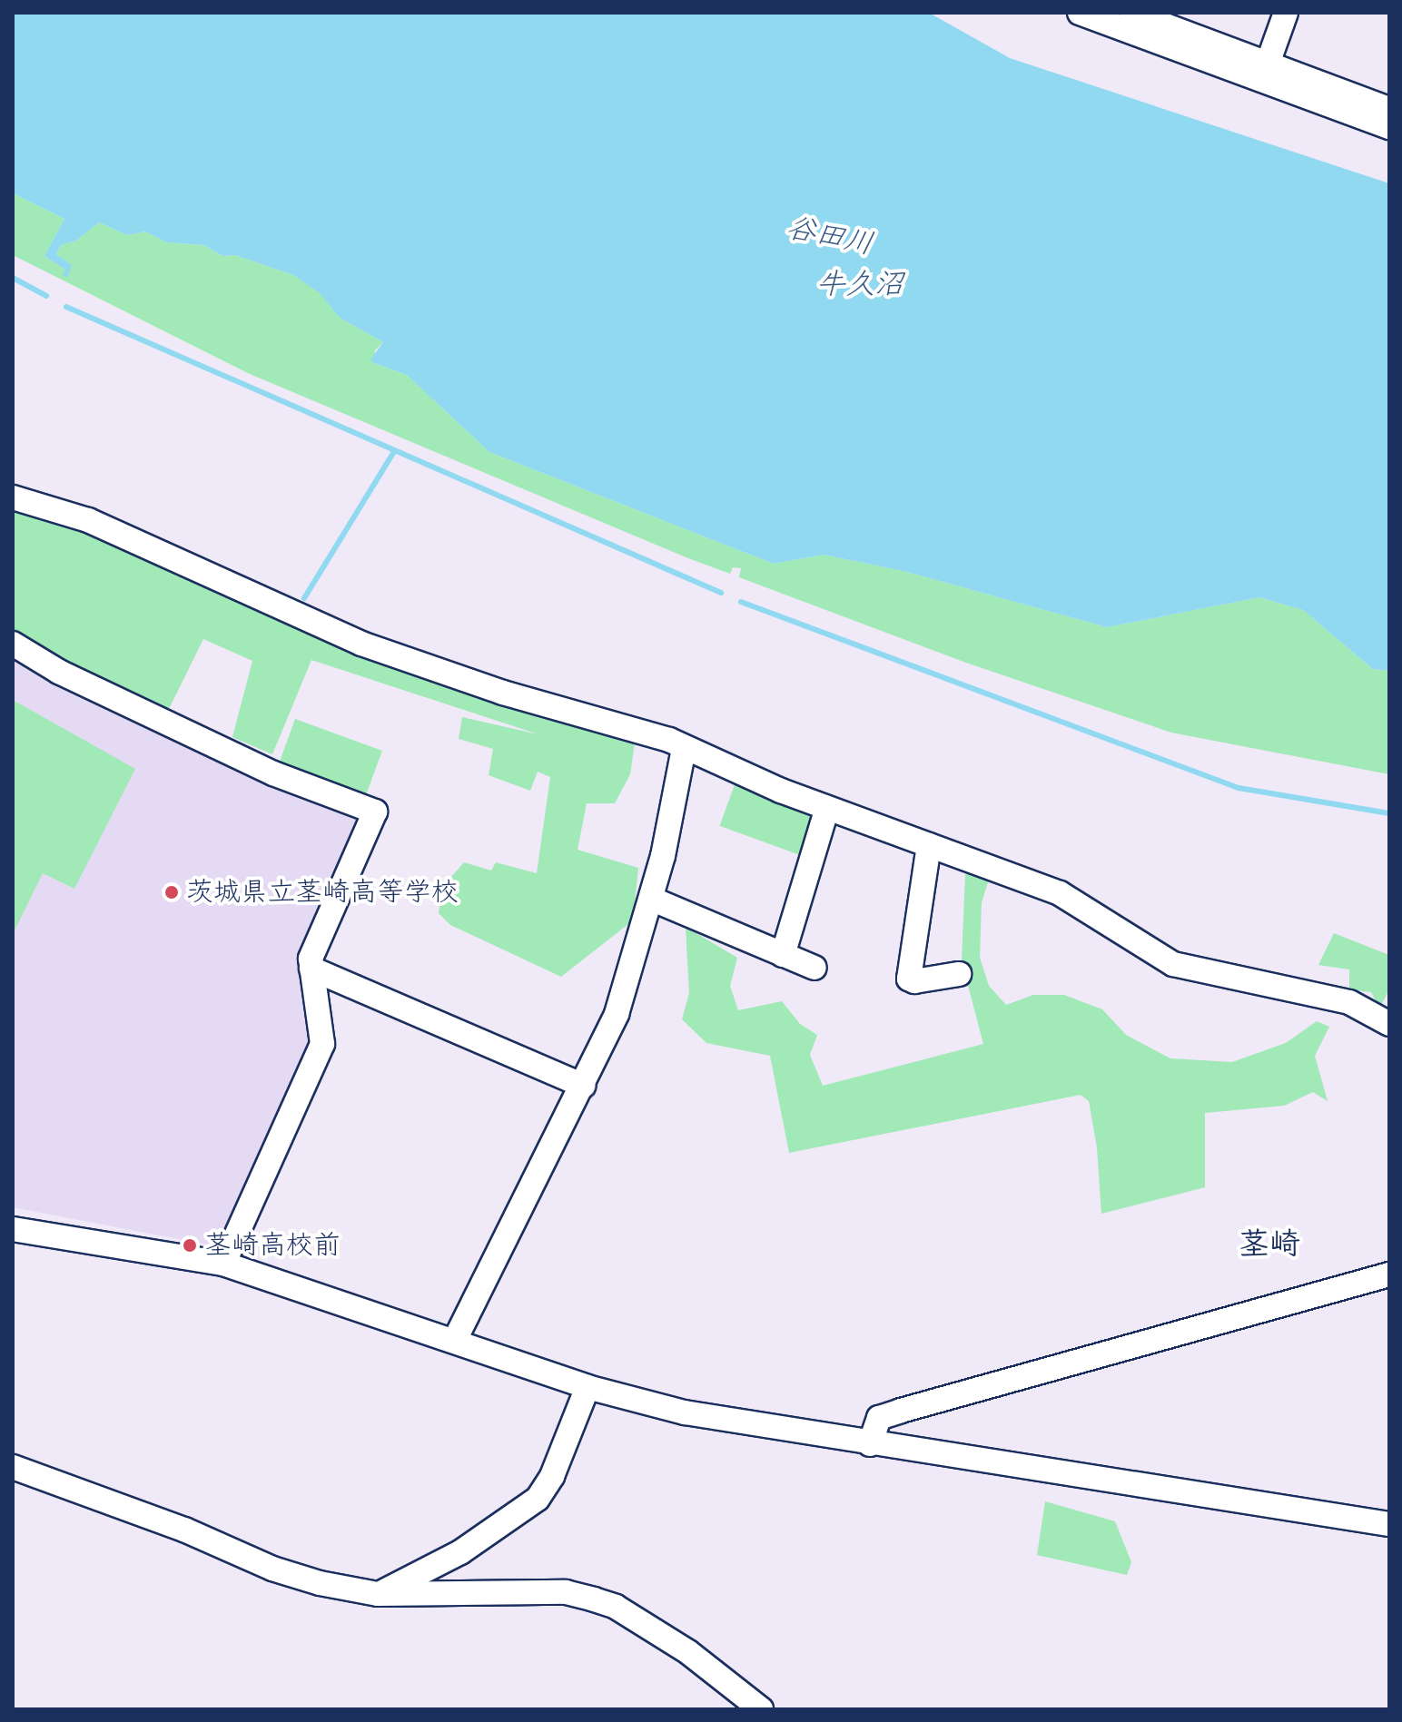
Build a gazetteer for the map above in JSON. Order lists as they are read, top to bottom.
{
  "districts": ["茎崎"],
  "water": ["谷田川", "牛久沼"],
  "places": ["茨城県立茎崎高等学校", "茎崎高校前"]
}
